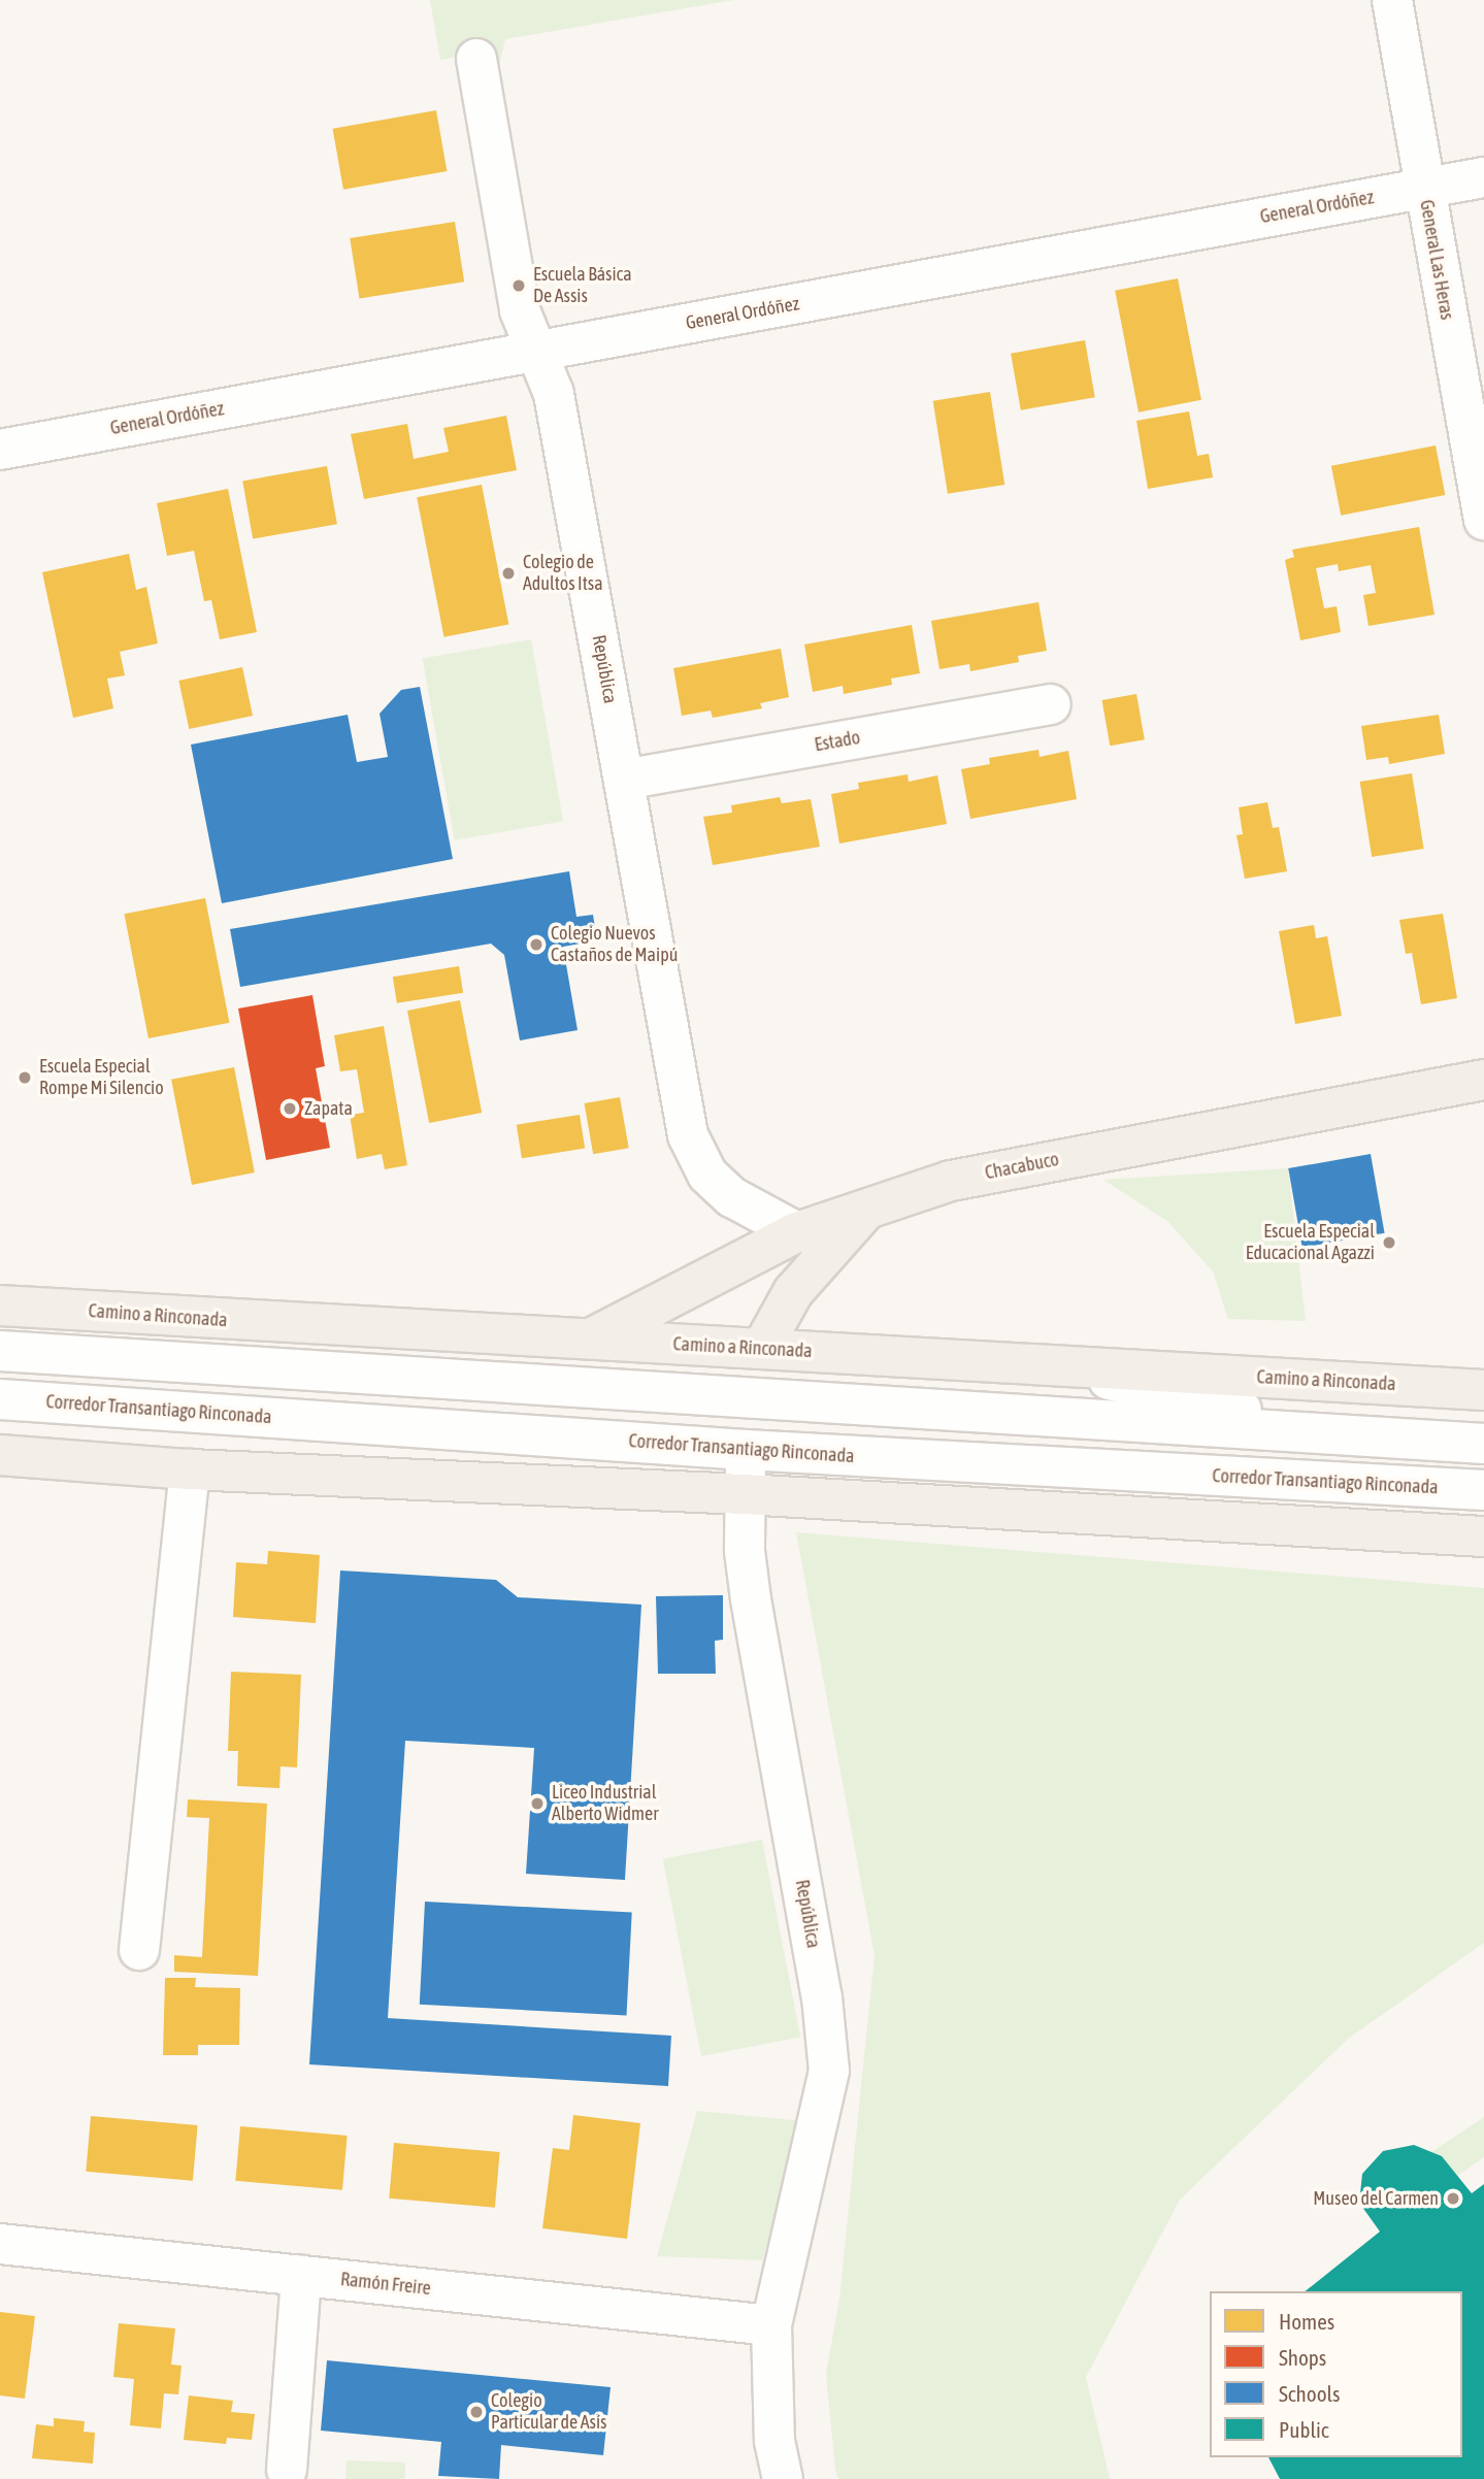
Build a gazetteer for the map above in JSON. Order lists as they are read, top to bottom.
{
  "streets": {
    "main road": ["Chacabuco", "Camino a Rinconada"],
    "street": [
      "General Ordóñez",
      "General Las Heras",
      "República",
      "Estado",
      "Corredor Transantiago Rinconada",
      "Ramón Freire"
    ]
  },
  "crossings": [
    ["General Ordóñez", "General Las Heras"],
    ["General Ordóñez", "República"],
    ["República", "Estado"],
    ["República", "Chacabuco"],
    ["República", "Camino a Rinconada"],
    ["República", "Corredor Transantiago Rinconada"],
    ["República", "Ramón Freire"],
    ["Chacabuco", "Camino a Rinconada"]
  ],
  "places": [
    "Escuela Básica De Assis",
    "Colegio de Adultos Itsa",
    "Colegio Nuevos Castaños de Maipú",
    "Escuela Especial Rompe Mi Silencio",
    "Zapata",
    "Escuela Especial Educacional Agazzi",
    "Liceo Industrial Alberto Widmer",
    "Museo del Carmen",
    "Colegio Particular de Asís"
  ],
  "legend": [
    "Homes",
    "Shops",
    "Schools",
    "Public"
  ]
}
